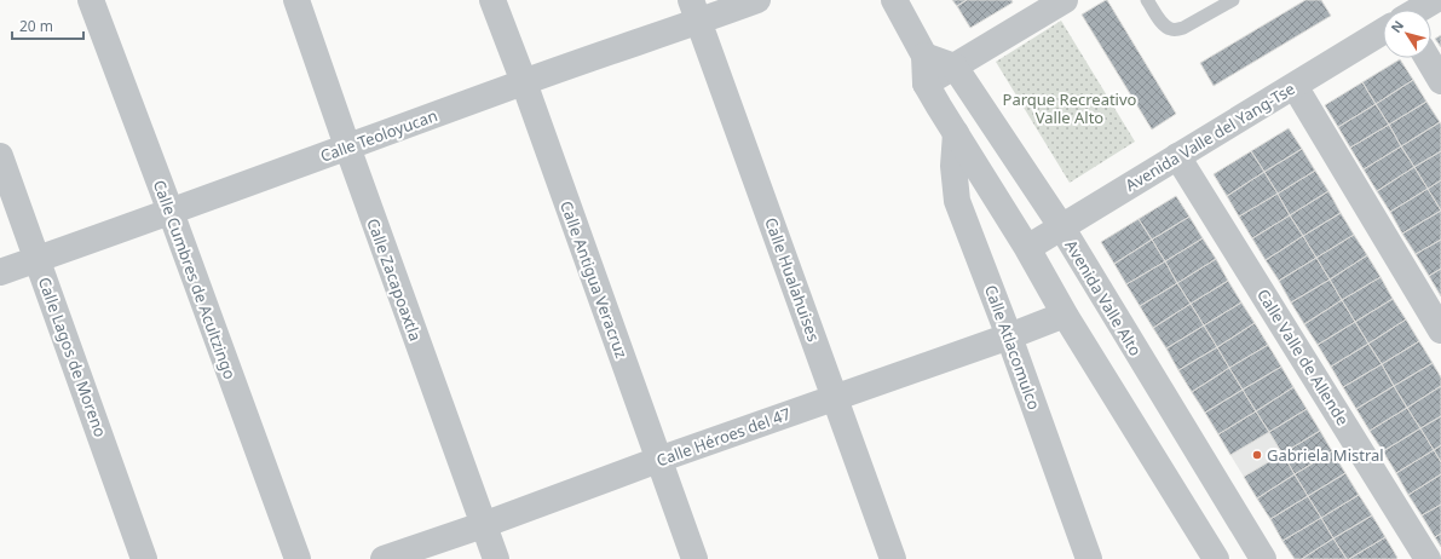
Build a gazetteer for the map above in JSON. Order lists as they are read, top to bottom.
{
  "streets": {
    "street": [
      "Calle Teoloyucan",
      "Avenida Valle del Yang-Tse",
      "Calle Cumbres de Acultzingo",
      "Calle Zacapoaxtla",
      "Calle Antigua Veracruz",
      "Calle Hualahuises",
      "Avenida Valle Alto",
      "Calle Atlacomulco",
      "Calle Lagos de Moreno",
      "Calle Valle de Allende",
      "Calle Héroes del 47"
    ]
  },
  "crossings": [
    ["Calle Teoloyucan", "Calle Cumbres de Acultzingo"],
    ["Calle Teoloyucan", "Calle Zacapoaxtla"],
    ["Calle Teoloyucan", "Calle Antigua Veracruz"],
    ["Calle Teoloyucan", "Calle Hualahuises"],
    ["Calle Teoloyucan", "Calle Lagos de Moreno"],
    ["Avenida Valle del Yang-Tse", "Avenida Valle Alto"],
    ["Avenida Valle del Yang-Tse", "Calle Valle de Allende"],
    ["Calle Zacapoaxtla", "Calle Héroes del 47"],
    ["Calle Antigua Veracruz", "Calle Héroes del 47"],
    ["Calle Hualahuises", "Calle Héroes del 47"],
    ["Calle Atlacomulco", "Calle Héroes del 47"]
  ],
  "parks": ["Parque Recreativo Valle Alto"],
  "places": ["Gabriela Mistral"],
  "scale_bar": "20 m",
  "north": "top left"
}
